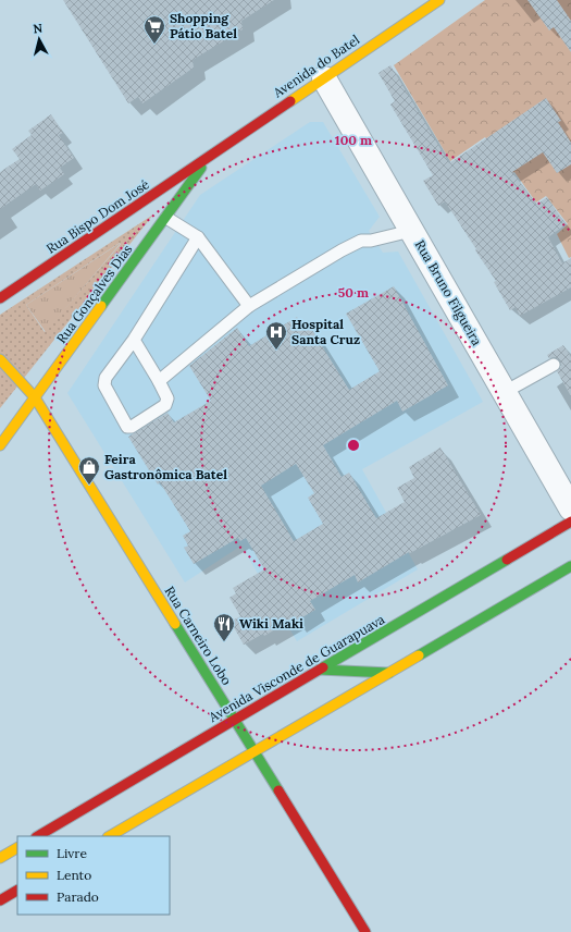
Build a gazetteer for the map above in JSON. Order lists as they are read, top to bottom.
{
  "streets": {
    "main road": [
      "Avenida do Batel",
      "Rua Bispo Dom José",
      "Rua Gonçalves Dias",
      "Rua Carneiro Lobo",
      "Avenida Visconde de Guarapuava"
    ],
    "street": ["Rua Bruno Filgueira"]
  },
  "crossings": [
    ["Avenida do Batel", "Rua Bispo Dom José"],
    ["Avenida do Batel", "Rua Bruno Filgueira"],
    ["Avenida do Batel", "Rua Gonçalves Dias"],
    ["Rua Bispo Dom José", "Rua Gonçalves Dias"],
    ["Rua Gonçalves Dias", "Rua Carneiro Lobo"],
    ["Rua Carneiro Lobo", "Avenida Visconde de Guarapuava"]
  ],
  "places": {
    "supermarket": ["Shopping Pátio Batel"],
    "hospital": ["Hospital Santa Cruz"],
    "shop": ["Feira Gastronômica Batel"],
    "restaurant": ["Wiki Maki"]
  },
  "legend": ["Livre", "Lento", "Parado"],
  "north": "top",
  "rings": ["100 m", "50 m"]
}
